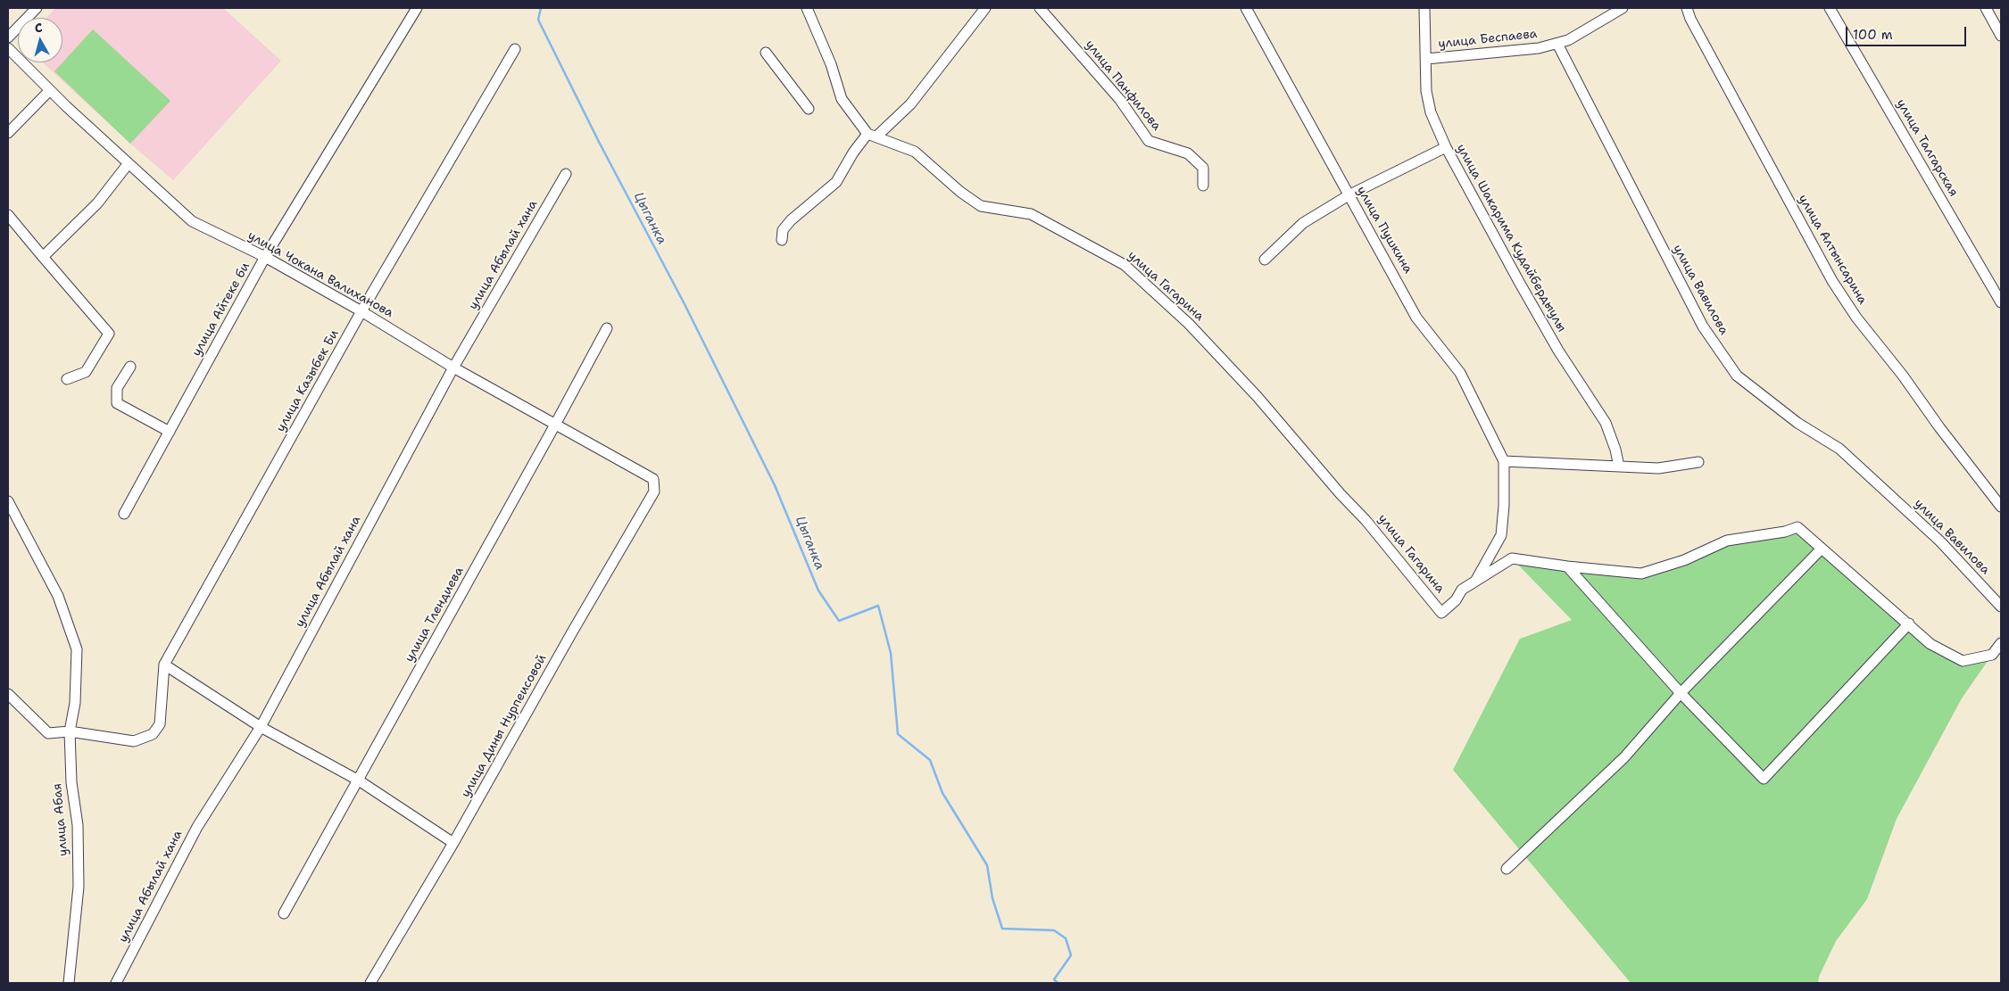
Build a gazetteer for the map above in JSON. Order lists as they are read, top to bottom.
{
  "streets": {
    "street": [
      "улица Беспаева",
      "улица Панфилова",
      "улица Талгарская",
      "улица Пушкина",
      "улица Шакарима Кудайбердыулы",
      "улица Алтынсарина",
      "улица Абылай хана",
      "улица Чокана Валиханова",
      "улица Гагарина",
      "улица Вавилова",
      "улица Айтеке би",
      "улица Казыбек Би",
      "улица Тлендиева",
      "улица Дины Нурпеисовой",
      "улица Абая"
    ]
  },
  "crossings": [
    ["улица Беспаева", "улица Шакарима Кудайбердыулы"],
    ["улица Беспаева", "улица Вавилова"],
    ["улица Пушкина", "улица Гагарина"],
    ["улица Абылай хана", "улица Чокана Валиханова"],
    ["улица Чокана Валиханова", "улица Айтеке би"],
    ["улица Чокана Валиханова", "улица Казыбек Би"],
    ["улица Чокана Валиханова", "улица Тлендиева"],
    ["улица Чокана Валиханова", "улица Дины Нурпеисовой"],
    ["улица Казыбек Би", "улица Абая"]
  ],
  "water": ["Цыганка"],
  "scale_bar": "100 m",
  "north": "top"
}
